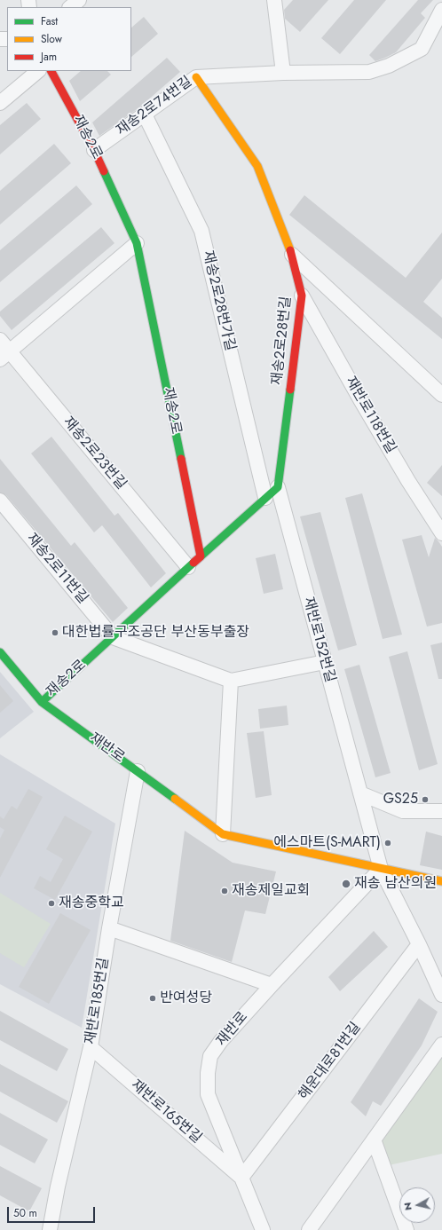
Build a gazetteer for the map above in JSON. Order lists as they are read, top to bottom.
{
  "streets": {
    "street": [
      "재송2로74번길",
      "재송2로",
      "재송2로28번가길",
      "재송2로28번길",
      "재반로118번길",
      "재송2로23번길",
      "재송2로11번길",
      "재반로152번길",
      "재반로",
      "재반로185번길",
      "해운대로81번길",
      "재반로165번길"
    ]
  },
  "crossings": [
    ["재송2로74번길", "재송2로"],
    ["재송2로74번길", "재송2로28번가길"],
    ["재송2로74번길", "재송2로28번길"],
    ["재송2로", "재송2로23번길"],
    ["재송2로", "재송2로11번길"],
    ["재송2로", "재반로"],
    ["재송2로28번길", "재반로118번길"],
    ["재송2로28번길", "재반로152번길"],
    ["재반로152번길", "재반로"],
    ["재반로", "재반로185번길"],
    ["재반로", "해운대로81번길"],
    ["재반로", "재반로165번길"],
    ["재반로185번길", "재반로165번길"],
    ["해운대로81번길", "재반로165번길"]
  ],
  "places": [
    "대한법률구조공단 부산동부출장",
    "GS25",
    "에스마트(S-MART)",
    "재송 남산의원",
    "재송제일교회",
    "재송중학교",
    "반여성당"
  ],
  "legend": ["Fast", "Slow", "Jam"],
  "scale_bar": "50 m",
  "north": "left"
}
